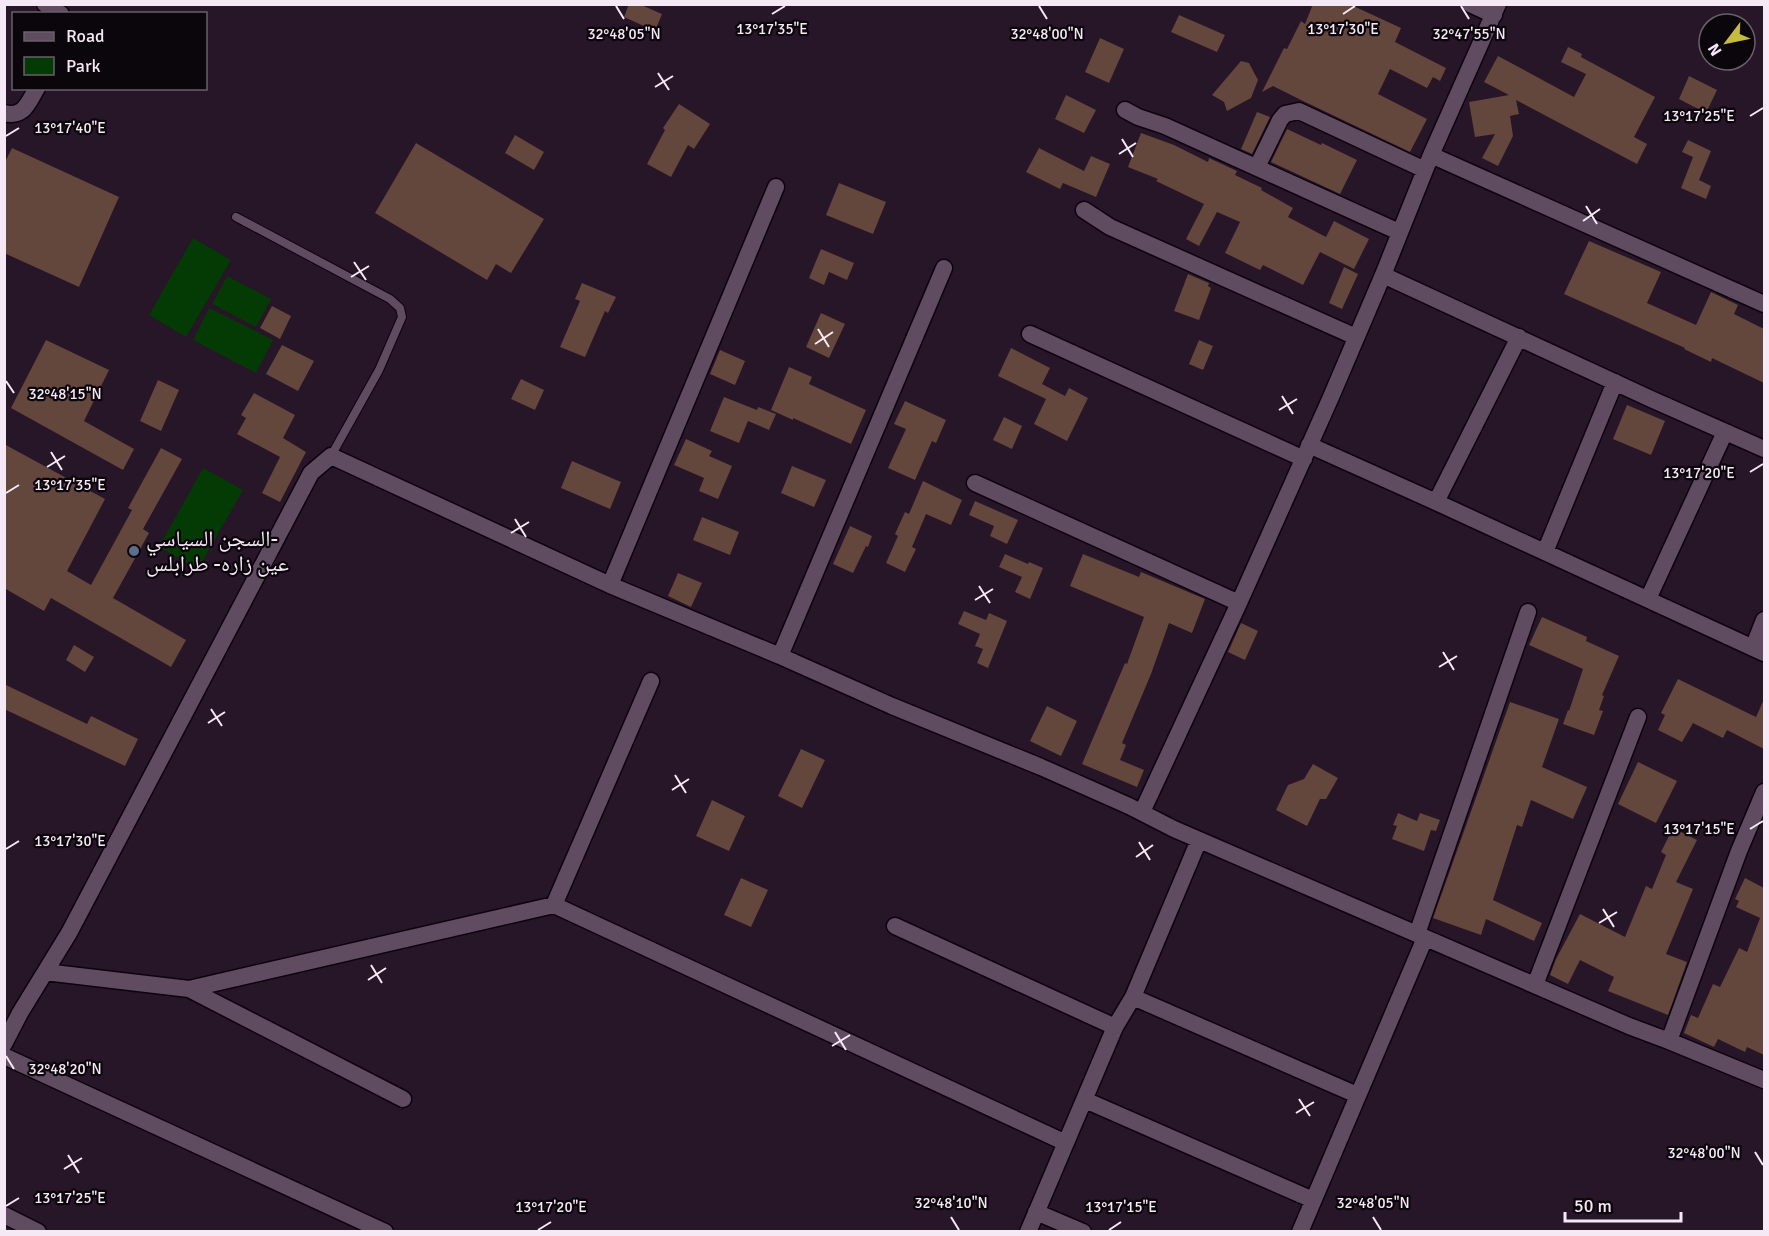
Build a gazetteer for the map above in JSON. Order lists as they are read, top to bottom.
{
  "places": ["السجن السياسي- عين زاره- طرابلس"],
  "legend": ["Road", "Park"],
  "scale_bar": "50 m",
  "north": "bottom left",
  "coordinates": [
    "13°17'35\"E",
    "13°17'30\"E",
    "32°48'05\"N",
    "32°48'00\"N",
    "32°47'55\"N",
    "13°17'25\"E",
    "13°17'40\"E",
    "32°48'15\"N",
    "13°17'20\"E",
    "13°17'15\"E",
    "32°48'20\"N",
    "32°48'10\"N"
  ]
}
